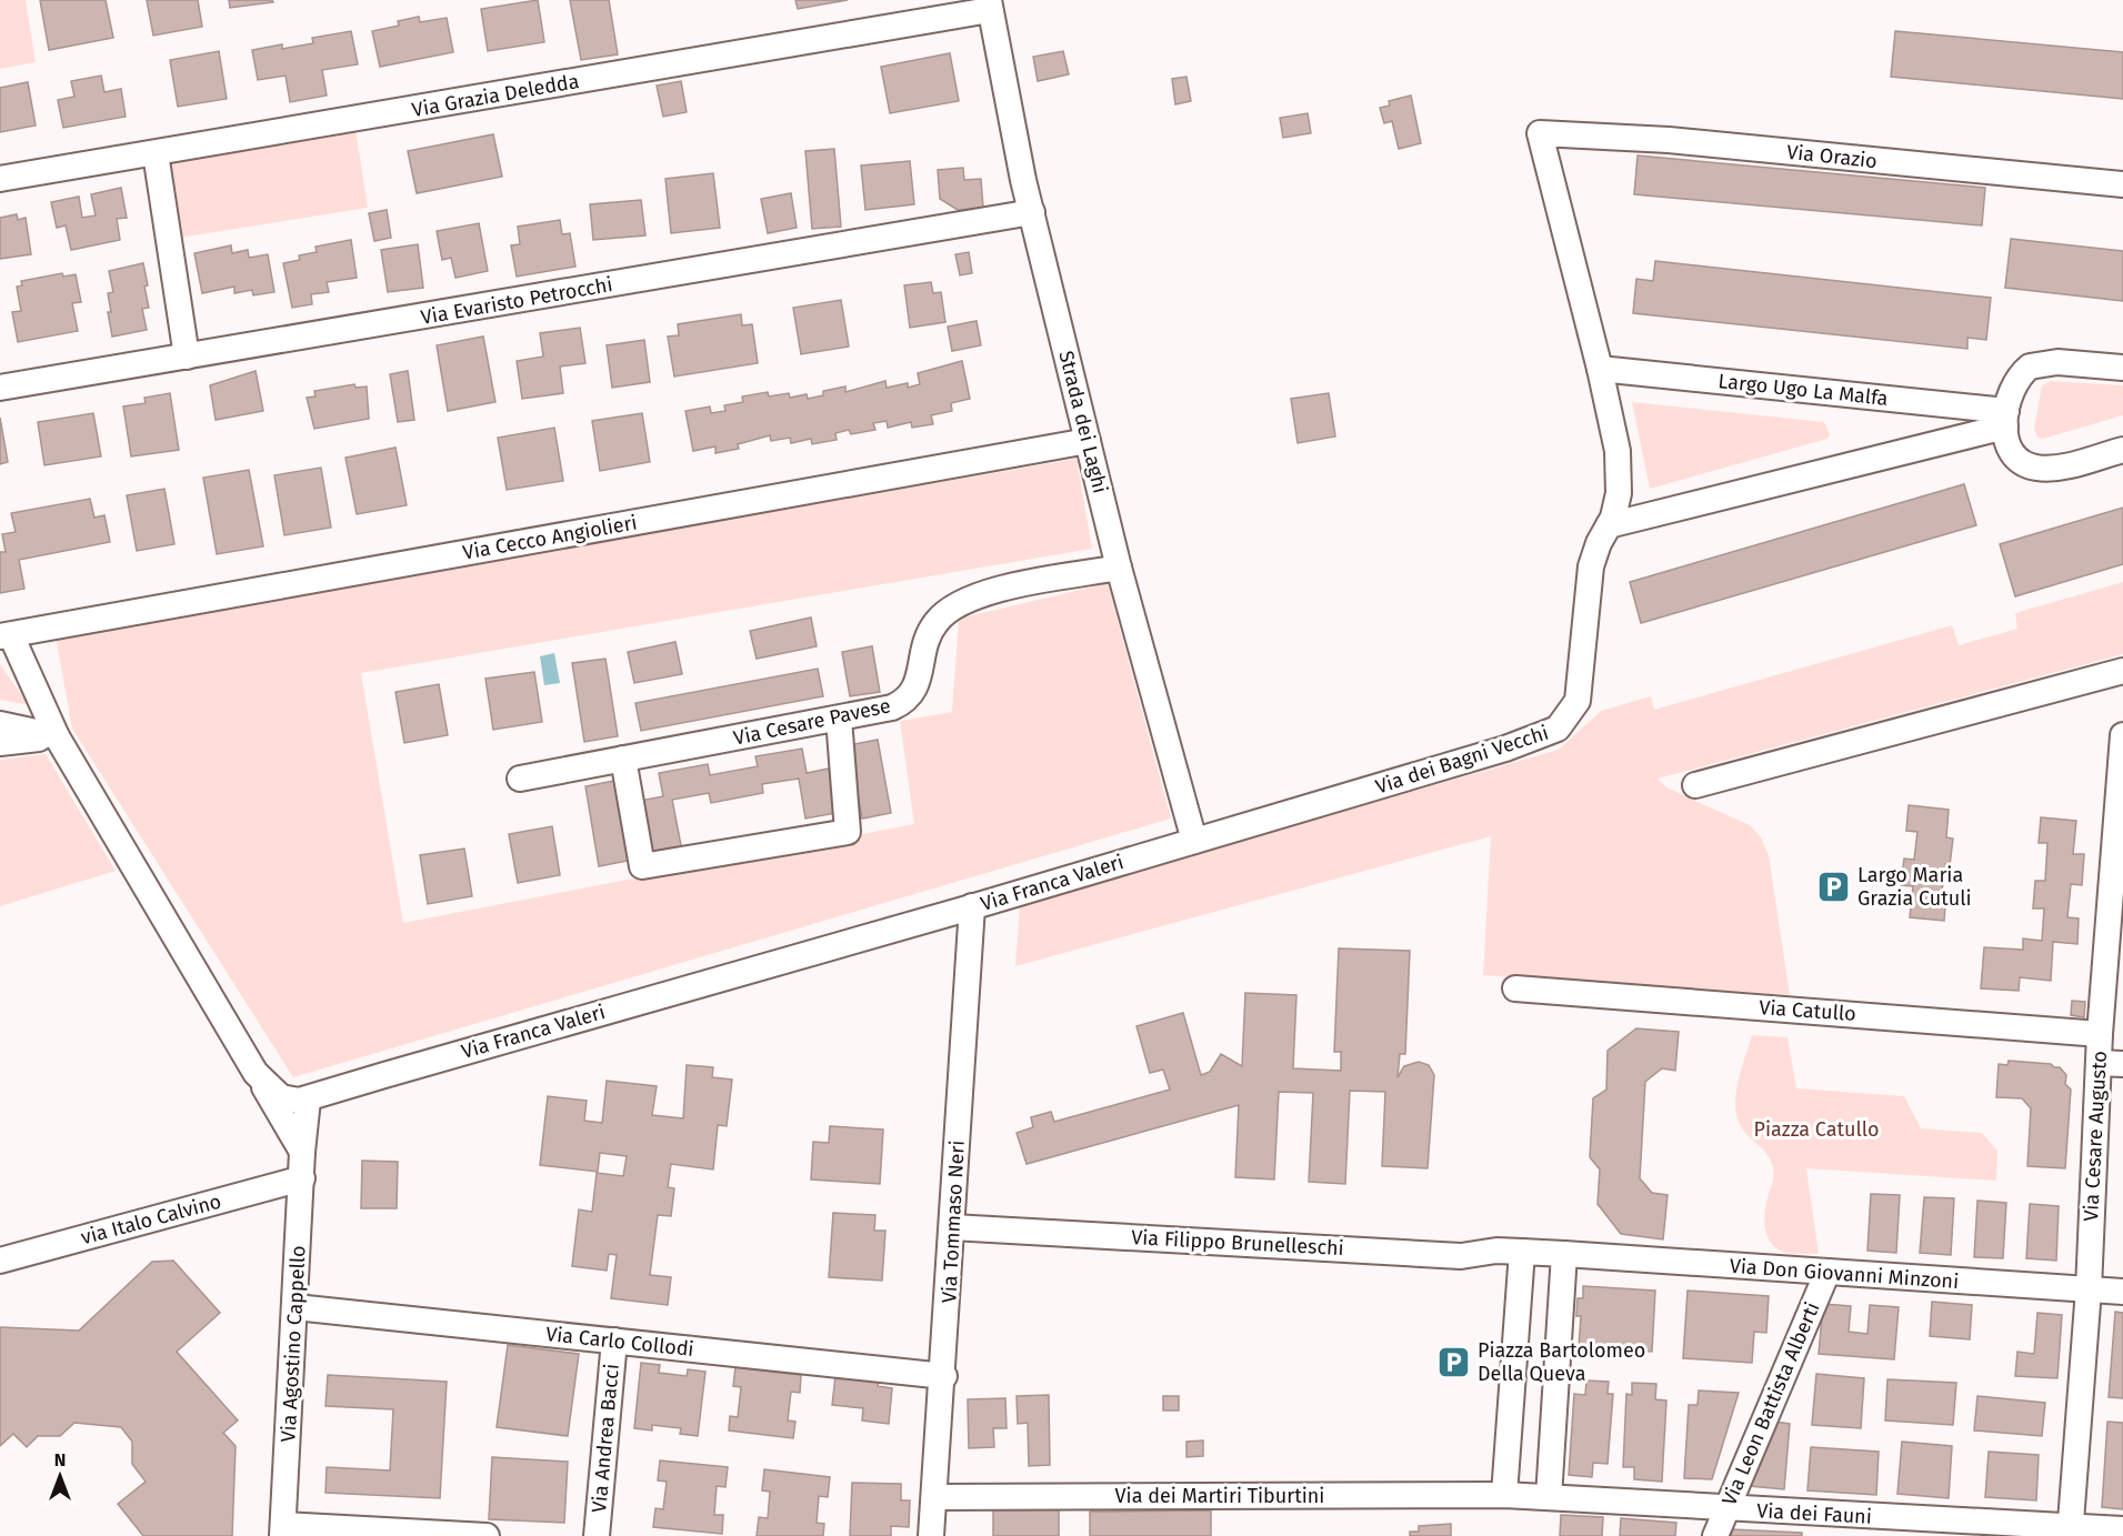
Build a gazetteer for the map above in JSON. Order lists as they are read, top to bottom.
{
  "streets": {
    "street": [
      "Via Grazia Deledda",
      "Via Orazio",
      "Via Evaristo Petrocchi",
      "Largo Ugo La Malfa",
      "Strada dei Laghi",
      "Via Cecco Angiolieri",
      "Via Cesare Pavese",
      "Via dei Bagni Vecchi",
      "Via Franca Valeri",
      "Via Catullo",
      "Via Cesare Augusto",
      "via Italo Calvino",
      "Via Tommaso Neri",
      "Via Filippo Brunelleschi",
      "Via Don Giovanni Minzoni",
      "Via Carlo Collodi",
      "Via Agostino Cappello",
      "Via Leon Battista Alberti",
      "Via Andrea Bacci",
      "Via dei Martiri Tiburtini",
      "Via dei Fauni"
    ]
  },
  "crossings": [
    ["Via Grazia Deledda", "Strada dei Laghi"],
    ["Via Orazio", "Via dei Bagni Vecchi"],
    ["Via Evaristo Petrocchi", "Strada dei Laghi"],
    ["Largo Ugo La Malfa", "Via dei Bagni Vecchi"],
    ["Strada dei Laghi", "Via Cecco Angiolieri"],
    ["Strada dei Laghi", "Via Cesare Pavese"],
    ["Strada dei Laghi", "Via dei Bagni Vecchi"],
    ["Strada dei Laghi", "Via Franca Valeri"],
    ["Via Cecco Angiolieri", "Via Franca Valeri"],
    ["Via dei Bagni Vecchi", "Via Franca Valeri"],
    ["Via Franca Valeri", "Via Tommaso Neri"],
    ["Via Franca Valeri", "Via Agostino Cappello"],
    ["Via Catullo", "Via Cesare Augusto"],
    ["Via Cesare Augusto", "Via Don Giovanni Minzoni"],
    ["Via Cesare Augusto", "Via dei Fauni"],
    ["via Italo Calvino", "Via Agostino Cappello"],
    ["Via Tommaso Neri", "Via Filippo Brunelleschi"],
    ["Via Tommaso Neri", "Via Carlo Collodi"],
    ["Via Tommaso Neri", "Via dei Martiri Tiburtini"],
    ["Via Don Giovanni Minzoni", "Via Leon Battista Alberti"],
    ["Via Carlo Collodi", "Via Agostino Cappello"],
    ["Via Carlo Collodi", "Via Andrea Bacci"],
    ["Via Leon Battista Alberti", "Via dei Fauni"],
    ["Via dei Martiri Tiburtini", "Via dei Fauni"]
  ],
  "parks": ["Piazza Catullo"],
  "places": {
    "parking": ["Largo Maria Grazia Cutuli", "Piazza Bartolomeo Della Queva"]
  },
  "north": "top"
}
